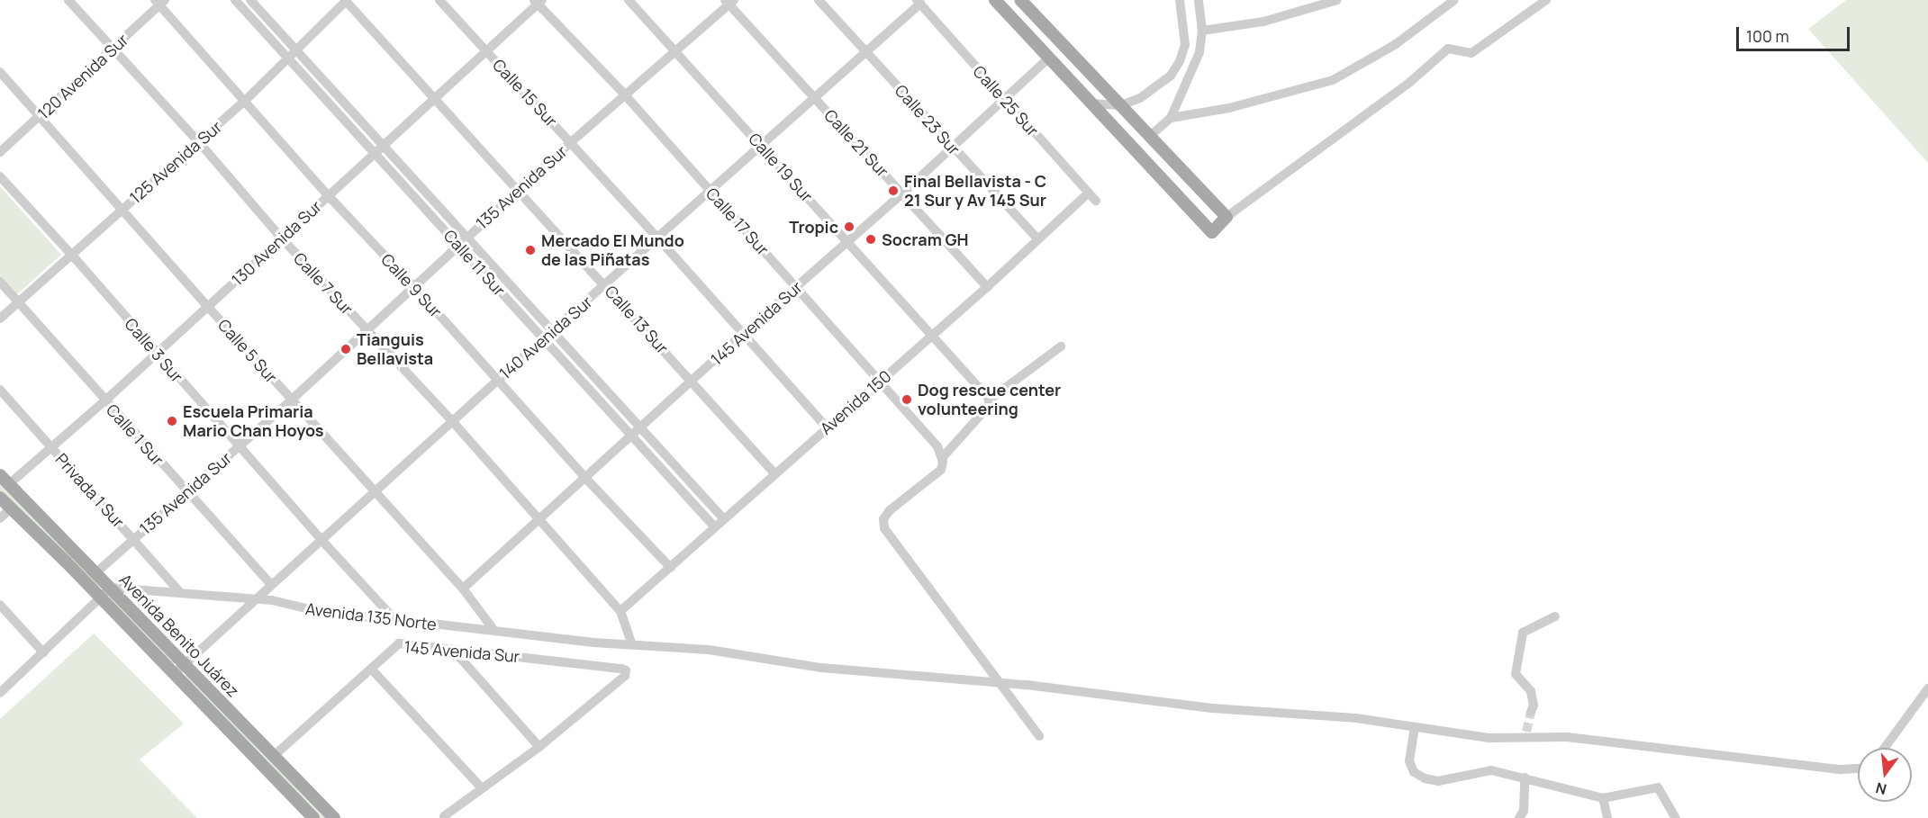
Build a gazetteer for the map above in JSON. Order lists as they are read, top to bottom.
{
  "streets": {
    "main road": ["Avenida Benito Juárez"],
    "street": [
      "120 Avenida Sur",
      "Calle 15 Sur",
      "Calle 25 Sur",
      "Calle 23 Sur",
      "Calle 21 Sur",
      "125 Avenida Sur",
      "Calle 19 Sur",
      "135 Avenida Sur",
      "Calle 17 Sur",
      "130 Avenida Sur",
      "Calle 11 Sur",
      "Calle 7 Sur",
      "Calle 9 Sur",
      "Calle 13 Sur",
      "145 Avenida Sur",
      "140 Avenida Sur",
      "Calle 3 Sur",
      "Calle 5 Sur",
      "Avenida 150",
      "Calle 1 Sur",
      "Privada 1 Sur",
      "Avenida 135 Norte"
    ]
  },
  "crossings": [
    ["120 Avenida Sur", "Calle 7 Sur"],
    ["120 Avenida Sur", "Calle 9 Sur"],
    ["120 Avenida Sur", "Calle 5 Sur"],
    ["Calle 15 Sur", "135 Avenida Sur"],
    ["Calle 15 Sur", "130 Avenida Sur"],
    ["Calle 15 Sur", "145 Avenida Sur"],
    ["Calle 15 Sur", "140 Avenida Sur"],
    ["Calle 15 Sur", "Avenida 150"],
    ["Calle 25 Sur", "145 Avenida Sur"],
    ["Calle 25 Sur", "140 Avenida Sur"],
    ["Calle 25 Sur", "Avenida 150"],
    ["Calle 23 Sur", "145 Avenida Sur"],
    ["Calle 23 Sur", "140 Avenida Sur"],
    ["Calle 23 Sur", "Avenida 150"],
    ["Calle 21 Sur", "135 Avenida Sur"],
    ["Calle 21 Sur", "145 Avenida Sur"],
    ["Calle 21 Sur", "140 Avenida Sur"],
    ["Calle 21 Sur", "Avenida 150"],
    ["125 Avenida Sur", "Calle 11 Sur"],
    ["125 Avenida Sur", "Calle 7 Sur"],
    ["125 Avenida Sur", "Calle 9 Sur"],
    ["125 Avenida Sur", "Calle 13 Sur"],
    ["125 Avenida Sur", "Calle 3 Sur"],
    ["125 Avenida Sur", "Calle 5 Sur"],
    ["125 Avenida Sur", "Calle 1 Sur"],
    ["Calle 19 Sur", "135 Avenida Sur"],
    ["Calle 19 Sur", "145 Avenida Sur"],
    ["Calle 19 Sur", "140 Avenida Sur"],
    ["Calle 19 Sur", "Avenida 150"],
    ["135 Avenida Sur", "Calle 17 Sur"],
    ["135 Avenida Sur", "Calle 11 Sur"],
    ["135 Avenida Sur", "Calle 7 Sur"],
    ["135 Avenida Sur", "Calle 9 Sur"],
    ["135 Avenida Sur", "Calle 13 Sur"],
    ["135 Avenida Sur", "Calle 3 Sur"],
    ["135 Avenida Sur", "Calle 5 Sur"],
    ["135 Avenida Sur", "Calle 1 Sur"],
    ["135 Avenida Sur", "Privada 1 Sur"],
    ["135 Avenida Sur", "Avenida Benito Juárez"],
    ["Calle 17 Sur", "130 Avenida Sur"],
    ["Calle 17 Sur", "145 Avenida Sur"],
    ["Calle 17 Sur", "140 Avenida Sur"],
    ["Calle 17 Sur", "Avenida 150"],
    ["130 Avenida Sur", "Calle 11 Sur"],
    ["130 Avenida Sur", "Calle 7 Sur"],
    ["130 Avenida Sur", "Calle 9 Sur"],
    ["130 Avenida Sur", "Calle 13 Sur"],
    ["130 Avenida Sur", "Calle 3 Sur"],
    ["130 Avenida Sur", "Calle 5 Sur"],
    ["130 Avenida Sur", "Calle 1 Sur"],
    ["130 Avenida Sur", "Privada 1 Sur"],
    ["130 Avenida Sur", "Avenida Benito Juárez"],
    ["Calle 11 Sur", "145 Avenida Sur"],
    ["Calle 11 Sur", "140 Avenida Sur"],
    ["Calle 11 Sur", "Avenida 150"],
    ["Calle 7 Sur", "145 Avenida Sur"],
    ["Calle 7 Sur", "140 Avenida Sur"],
    ["Calle 7 Sur", "Avenida 150"],
    ["Calle 7 Sur", "Avenida 135 Norte"],
    ["Calle 9 Sur", "145 Avenida Sur"],
    ["Calle 9 Sur", "140 Avenida Sur"],
    ["Calle 9 Sur", "Avenida 150"],
    ["Calle 13 Sur", "145 Avenida Sur"],
    ["Calle 13 Sur", "140 Avenida Sur"],
    ["Calle 13 Sur", "Avenida 150"],
    ["145 Avenida Sur", "Calle 5 Sur"],
    ["145 Avenida Sur", "Avenida Benito Juárez"],
    ["140 Avenida Sur", "Calle 3 Sur"],
    ["140 Avenida Sur", "Calle 5 Sur"],
    ["140 Avenida Sur", "Calle 1 Sur"],
    ["140 Avenida Sur", "Avenida 135 Norte"],
    ["140 Avenida Sur", "Avenida Benito Juárez"],
    ["Calle 3 Sur", "Avenida 135 Norte"],
    ["Calle 5 Sur", "Avenida 135 Norte"],
    ["Privada 1 Sur", "Avenida 135 Norte"],
    ["Avenida 135 Norte", "Avenida Benito Juárez"]
  ],
  "places": [
    "Final Bellavista - C 21 Sur y Av 145 Sur",
    "Tropic",
    "Socram GH",
    "Mercado El Mundo de las Piñatas",
    "Tianguis Bellavista",
    "Dog rescue center volunteering",
    "Escuela Primaria Mario Chan Hoyos"
  ],
  "scale_bar": "100 m",
  "north": "bottom"
}
